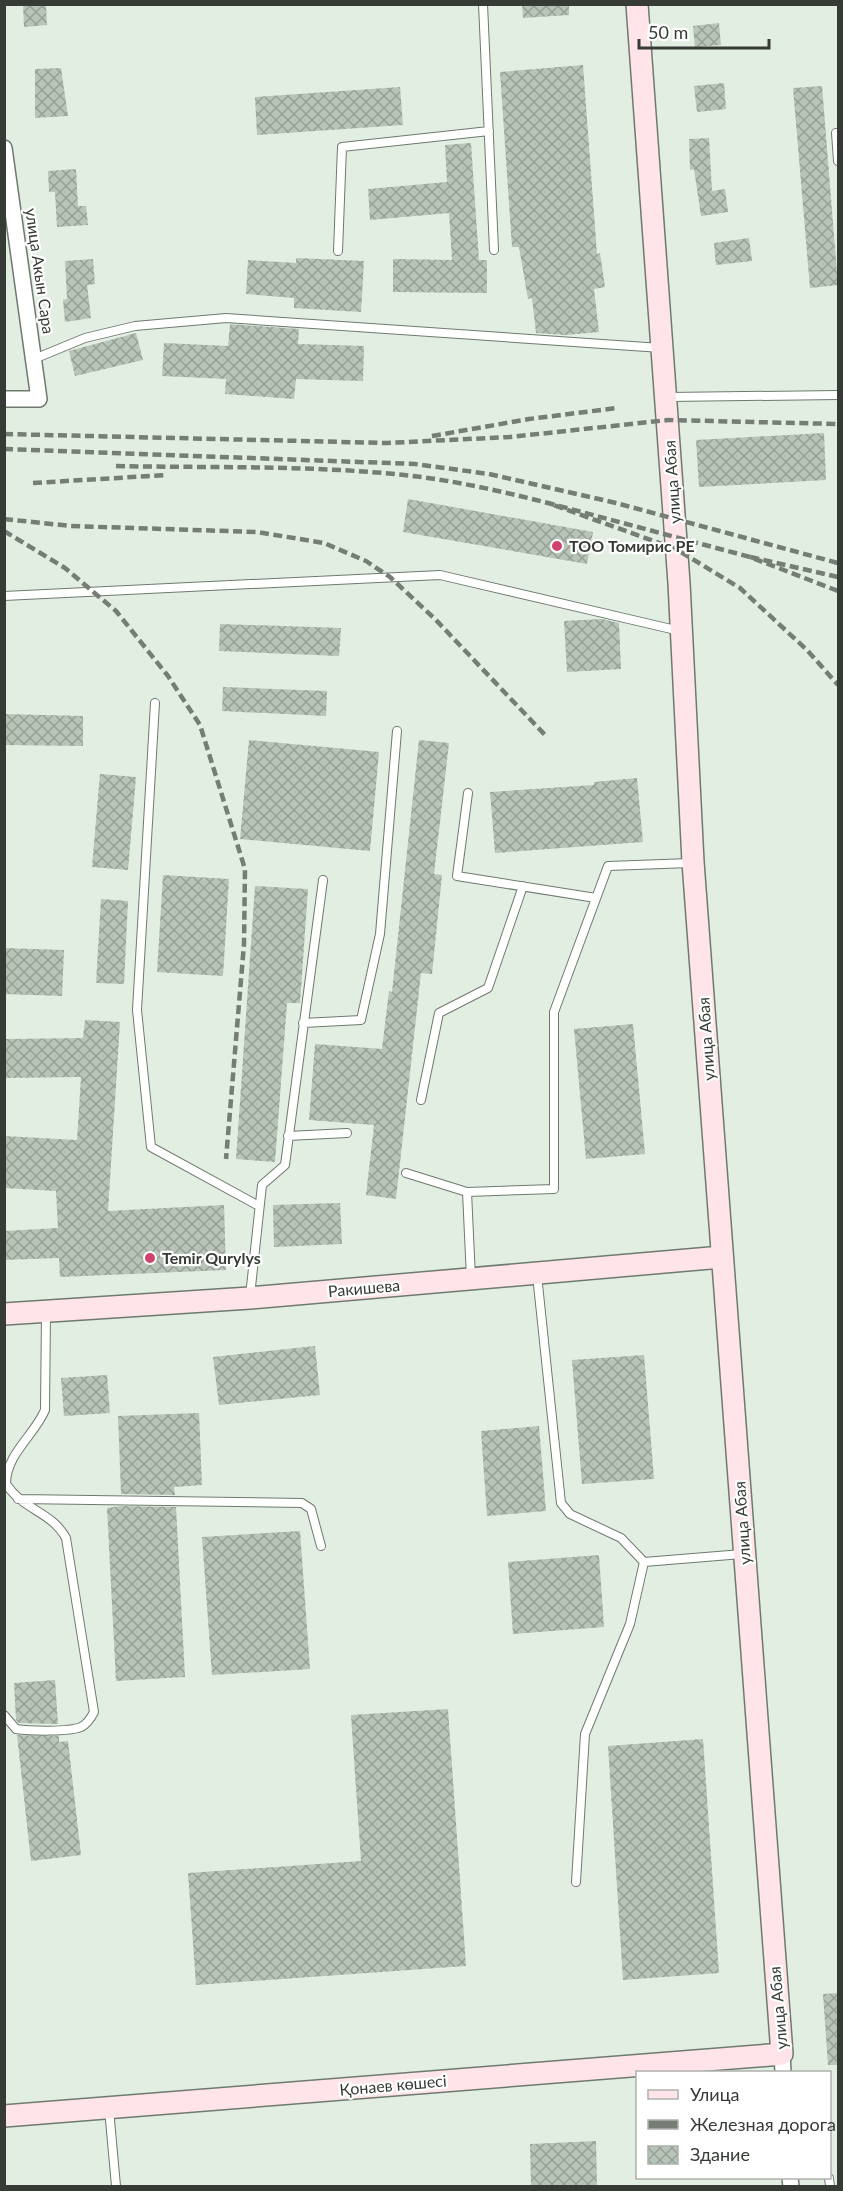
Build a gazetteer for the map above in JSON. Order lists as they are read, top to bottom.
{
  "streets": {
    "street": [
      "улица Акын Сара",
      "улица Абая",
      "Ракишева",
      "Қонаев көшесі"
    ]
  },
  "crossings": [
    ["улица Абая", "Ракишева"],
    ["улица Абая", "Қонаев көшесі"]
  ],
  "places": ["ТОО Томирис РЕ", "Temir Qurylys"],
  "legend": ["Улица", "Железная дорога", "Здание"],
  "scale_bar": "50 m"
}
